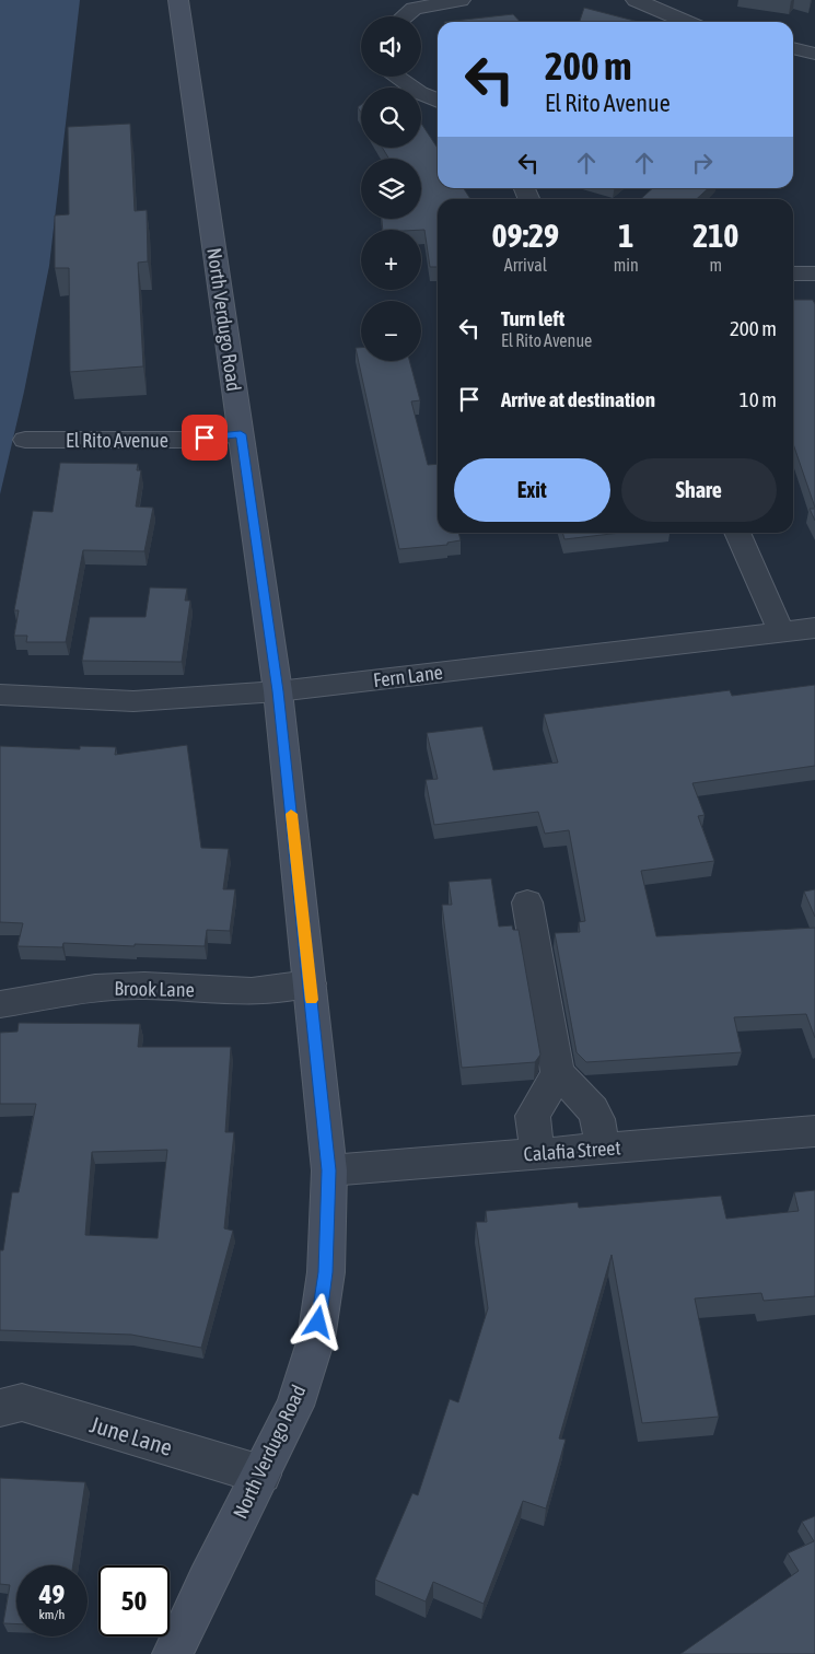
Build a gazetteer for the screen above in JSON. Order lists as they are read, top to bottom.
{
  "streets": {
    "main road": ["North Verdugo Road"],
    "street": [
      "El Rito Avenue",
      "Fern Lane",
      "Brook Lane",
      "Calafia Street",
      "June Lane"
    ]
  },
  "crossings": [
    ["North Verdugo Road", "El Rito Avenue"],
    ["North Verdugo Road", "Fern Lane"],
    ["North Verdugo Road", "Brook Lane"],
    ["North Verdugo Road", "Calafia Street"],
    ["North Verdugo Road", "June Lane"]
  ],
  "page": {
    "map_buttons": ["+", "−"],
    "turn": ["200 m", "El Rito Avenue"],
    "eta": [
      "09:29",
      "Arrival",
      "1",
      "min",
      "210",
      "m"
    ],
    "list": [
      {
        "name": "Turn left",
        "note": "El Rito Avenue",
        "value": "200 m"
      },
      {
        "name": "Arrive at destination",
        "value": "10 m"
      }
    ],
    "buttons": ["Exit", "Share"],
    "speed": "49 km/h",
    "limit": "50"
  }
}
